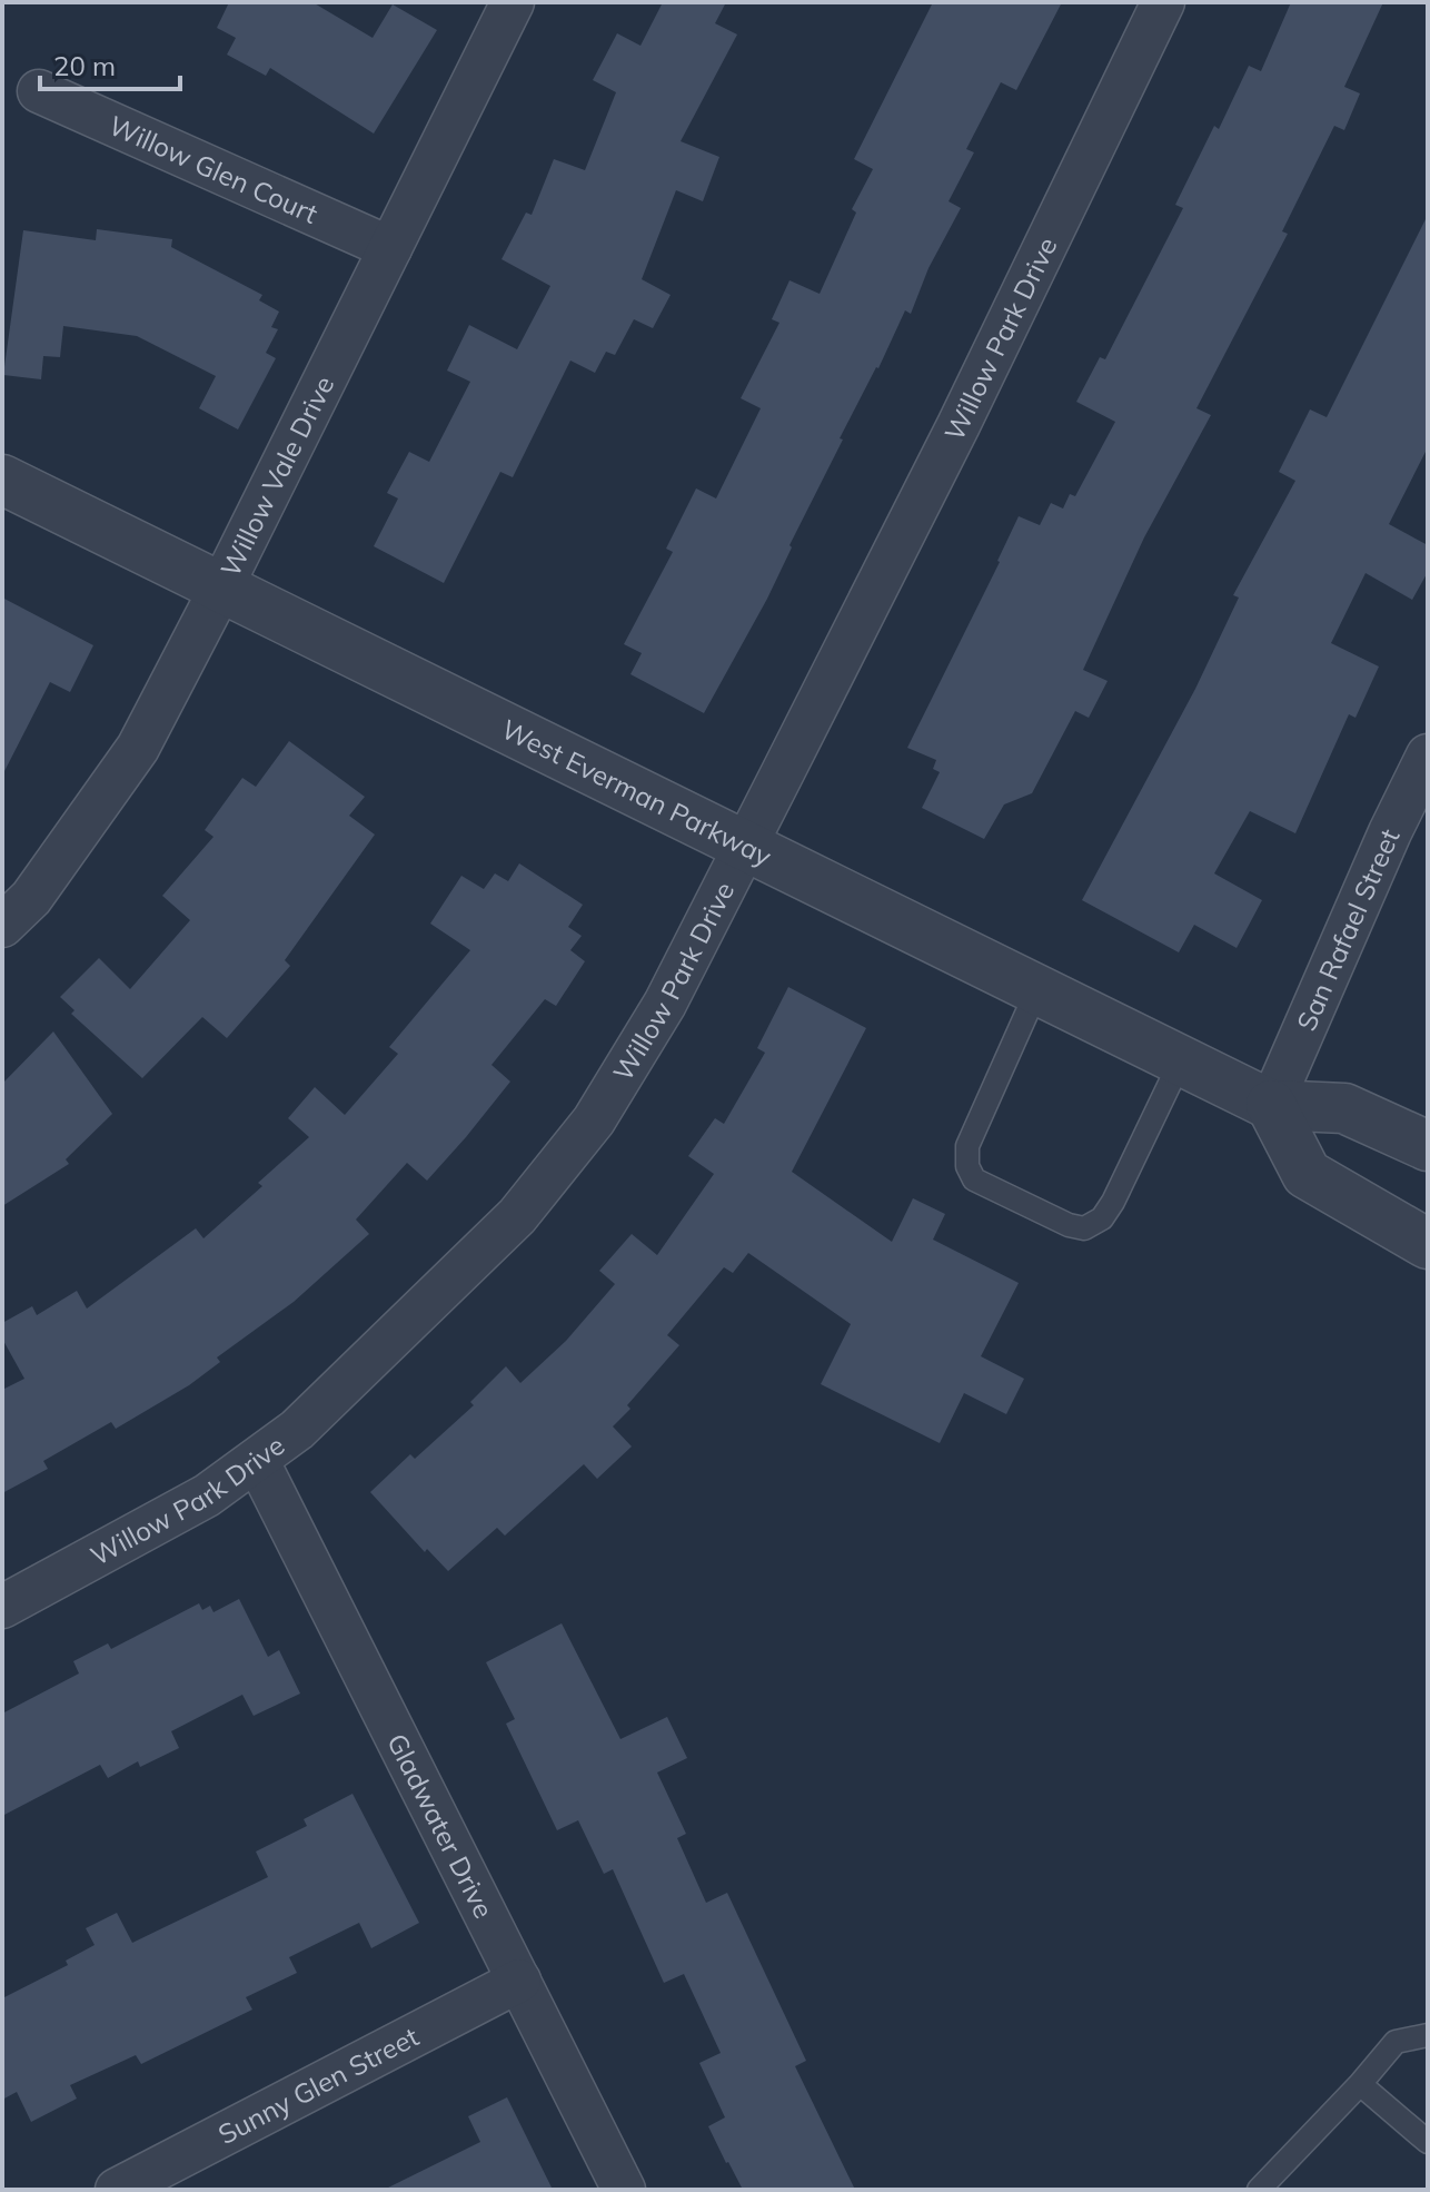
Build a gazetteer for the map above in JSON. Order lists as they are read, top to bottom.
{
  "streets": {
    "street": [
      "Willow Glen Court",
      "Willow Park Drive",
      "Willow Vale Drive",
      "West Everman Parkway",
      "San Rafael Street",
      "Gladwater Drive",
      "Sunny Glen Street"
    ]
  },
  "crossings": [
    ["Willow Glen Court", "Willow Vale Drive"],
    ["Willow Park Drive", "West Everman Parkway"],
    ["Willow Park Drive", "Gladwater Drive"],
    ["Willow Vale Drive", "West Everman Parkway"],
    ["West Everman Parkway", "San Rafael Street"],
    ["Gladwater Drive", "Sunny Glen Street"]
  ],
  "scale_bar": "20 m"
}
